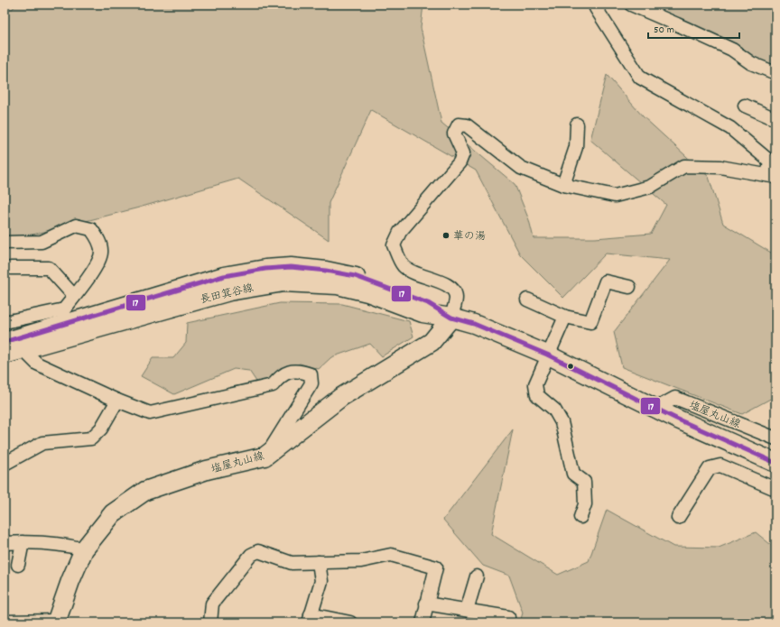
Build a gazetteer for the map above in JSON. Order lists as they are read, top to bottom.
{
  "streets": {
    "street": ["長田箕谷線", "塩屋丸山線"]
  },
  "crossings": [
    ["長田箕谷線", "塩屋丸山線"]
  ],
  "places": ["華の湯"],
  "lines": ["transit line 17"],
  "scale_bar": "50 m"
}
